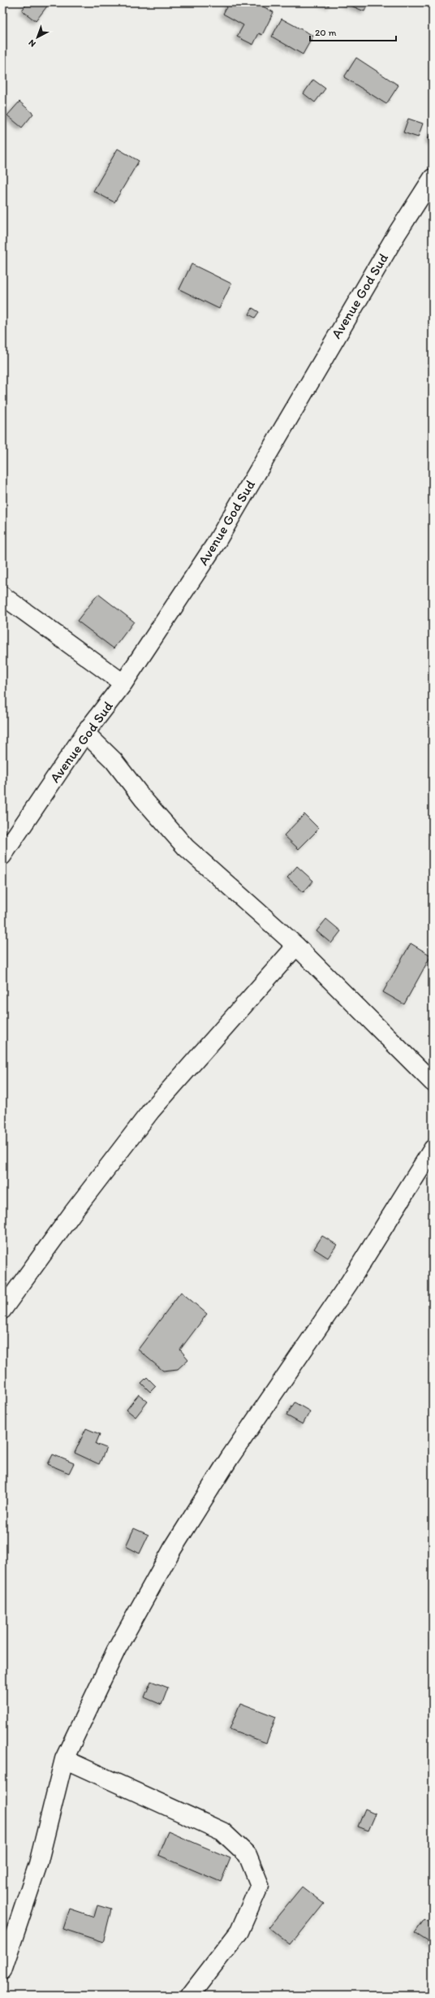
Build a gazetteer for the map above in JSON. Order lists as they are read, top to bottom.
{
  "streets": {
    "street": ["Avenue God Sud"]
  },
  "scale_bar": "20 m",
  "north": "bottom left"
}
